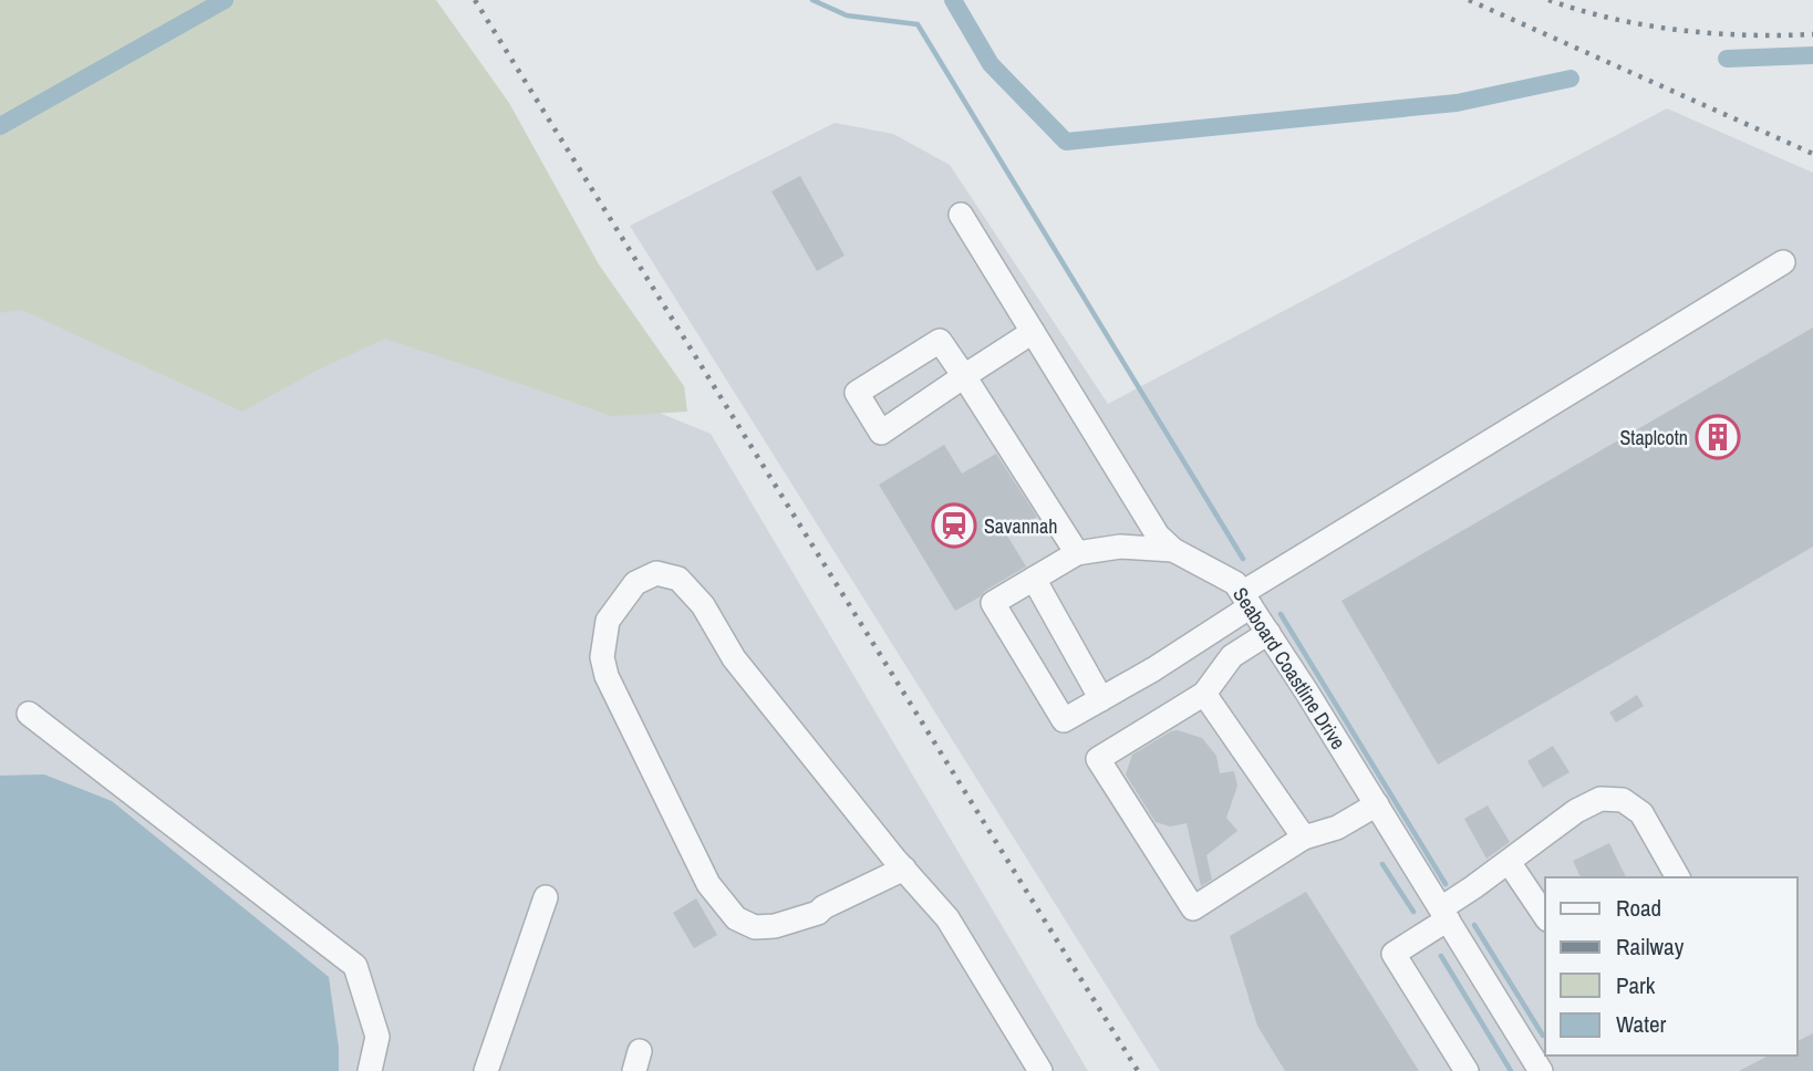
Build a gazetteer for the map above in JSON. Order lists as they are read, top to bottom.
{
  "streets": {
    "street": ["Seaboard Coastline Drive"]
  },
  "places": {
    "building": ["Staplcotn"],
    "station": ["Savannah"]
  },
  "legend": [
    "Road",
    "Railway",
    "Park",
    "Water"
  ]
}
